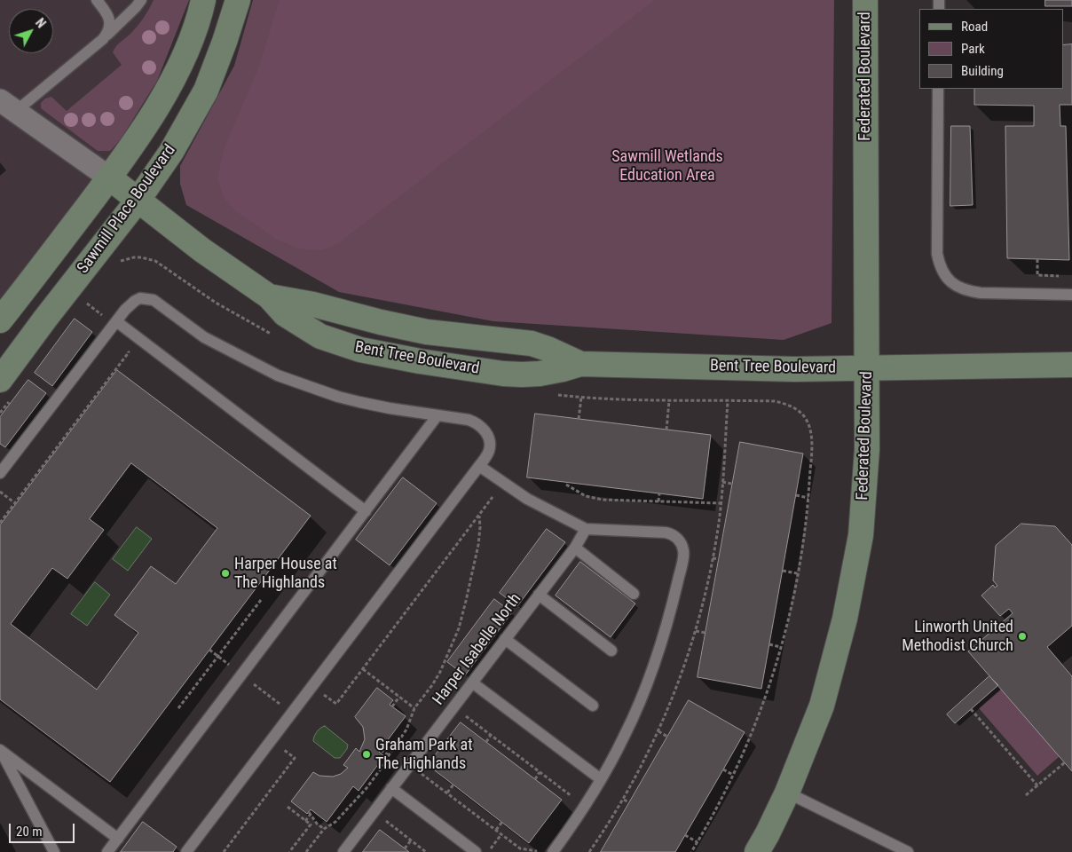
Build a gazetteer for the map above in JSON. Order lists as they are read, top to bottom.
{
  "streets": {
    "street": ["Federated Boulevard", "Sawmill Place Boulevard", "Bent Tree Boulevard"],
    "lane": ["Harper Isabelle North"]
  },
  "crossings": [
    ["Federated Boulevard", "Bent Tree Boulevard"],
    ["Sawmill Place Boulevard", "Bent Tree Boulevard"]
  ],
  "parks": ["Sawmill Wetlands Education Area"],
  "places": ["Harper House at The Highlands", "Linworth United Methodist Church", "Graham Park at The Highlands"],
  "legend": ["Road", "Park", "Building"],
  "scale_bar": "20 m",
  "north": "top right"
}
